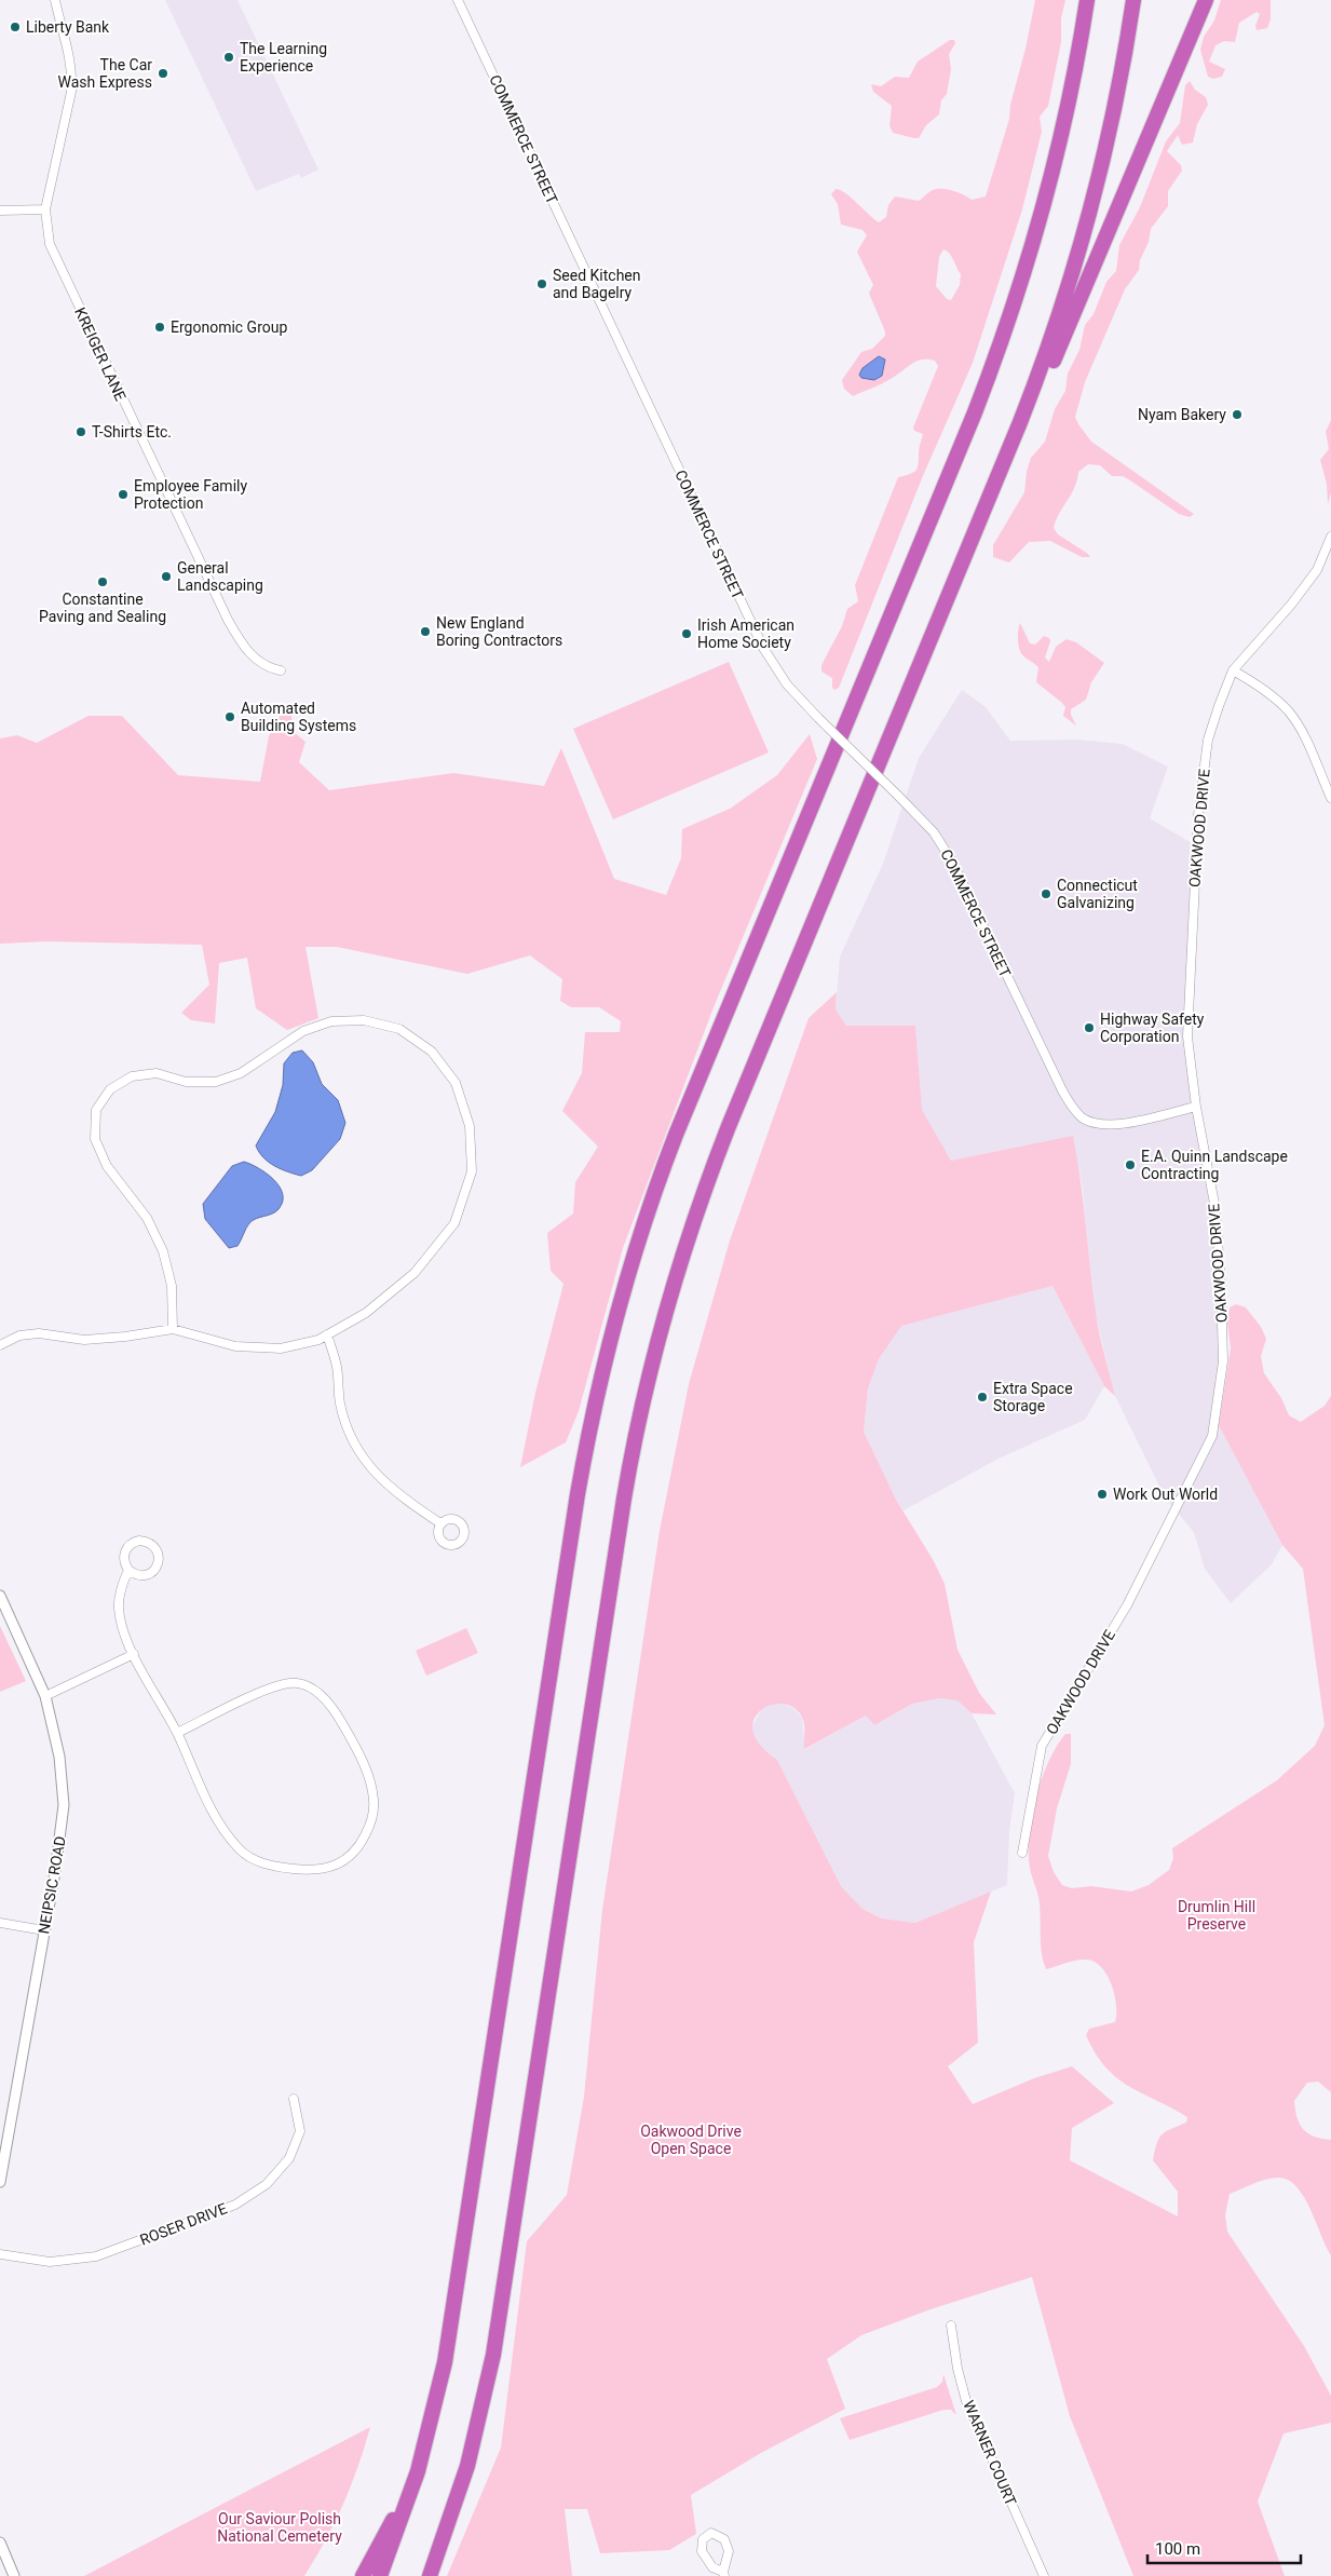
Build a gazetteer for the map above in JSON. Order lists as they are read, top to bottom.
{
  "streets": {
    "street": [
      "COMMERCE STREET",
      "KREIGER LANE",
      "OAKWOOD DRIVE",
      "NEIPSIC ROAD",
      "ROSER DRIVE",
      "WARNER COURT"
    ]
  },
  "crossings": [
    ["COMMERCE STREET", "OAKWOOD DRIVE"]
  ],
  "parks": ["Drumlin Hill Preserve", "Oakwood Drive Open Space", "Our Saviour Polish National Cemetery"],
  "places": [
    "Liberty Bank",
    "The Learning Experience",
    "The Car Wash Express",
    "Seed Kitchen and Bagelry",
    "Ergonomic Group",
    "Nyam Bakery",
    "T-Shirts Etc.",
    "Employee Family Protection",
    "General Landscaping",
    "Constantine Paving and Sealing",
    "New England Boring Contractors",
    "Irish American Home Society",
    "Automated Building Systems",
    "Connecticut Galvanizing",
    "Highway Safety Corporation",
    "E.A. Quinn Landscape Contracting",
    "Extra Space Storage",
    "Work Out World"
  ],
  "scale_bar": "100 m"
}
